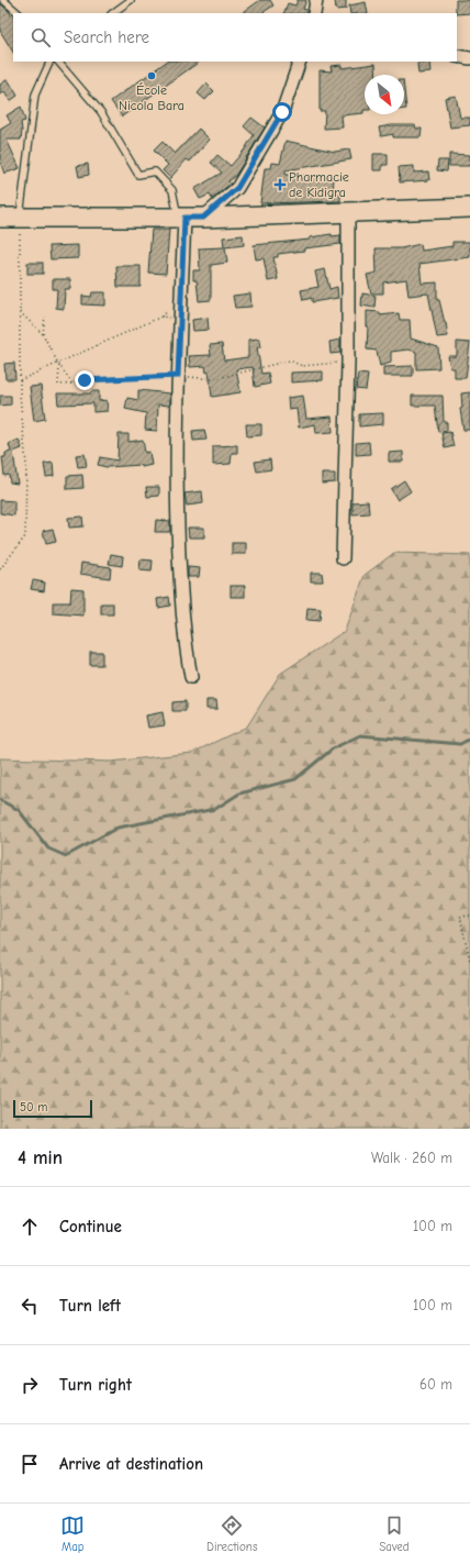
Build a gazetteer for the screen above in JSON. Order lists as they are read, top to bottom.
{
  "places": {
    "other": ["École Nicola Bara"],
    "health": ["Pharmacie de Kidigra"]
  },
  "scale_bar": "50 m",
  "north": "bottom right",
  "page": {
    "search": "Search here",
    "scale": "50 m",
    "heading": ["4 min", "Walk · 260 m"],
    "list": [
      ["Continue", "100 m"],
      ["Turn left", "100 m"],
      ["Turn right", "60 m"],
      "Arrive at destination"
    ],
    "nav": ["Map", "Directions", "Saved"]
  }
}
